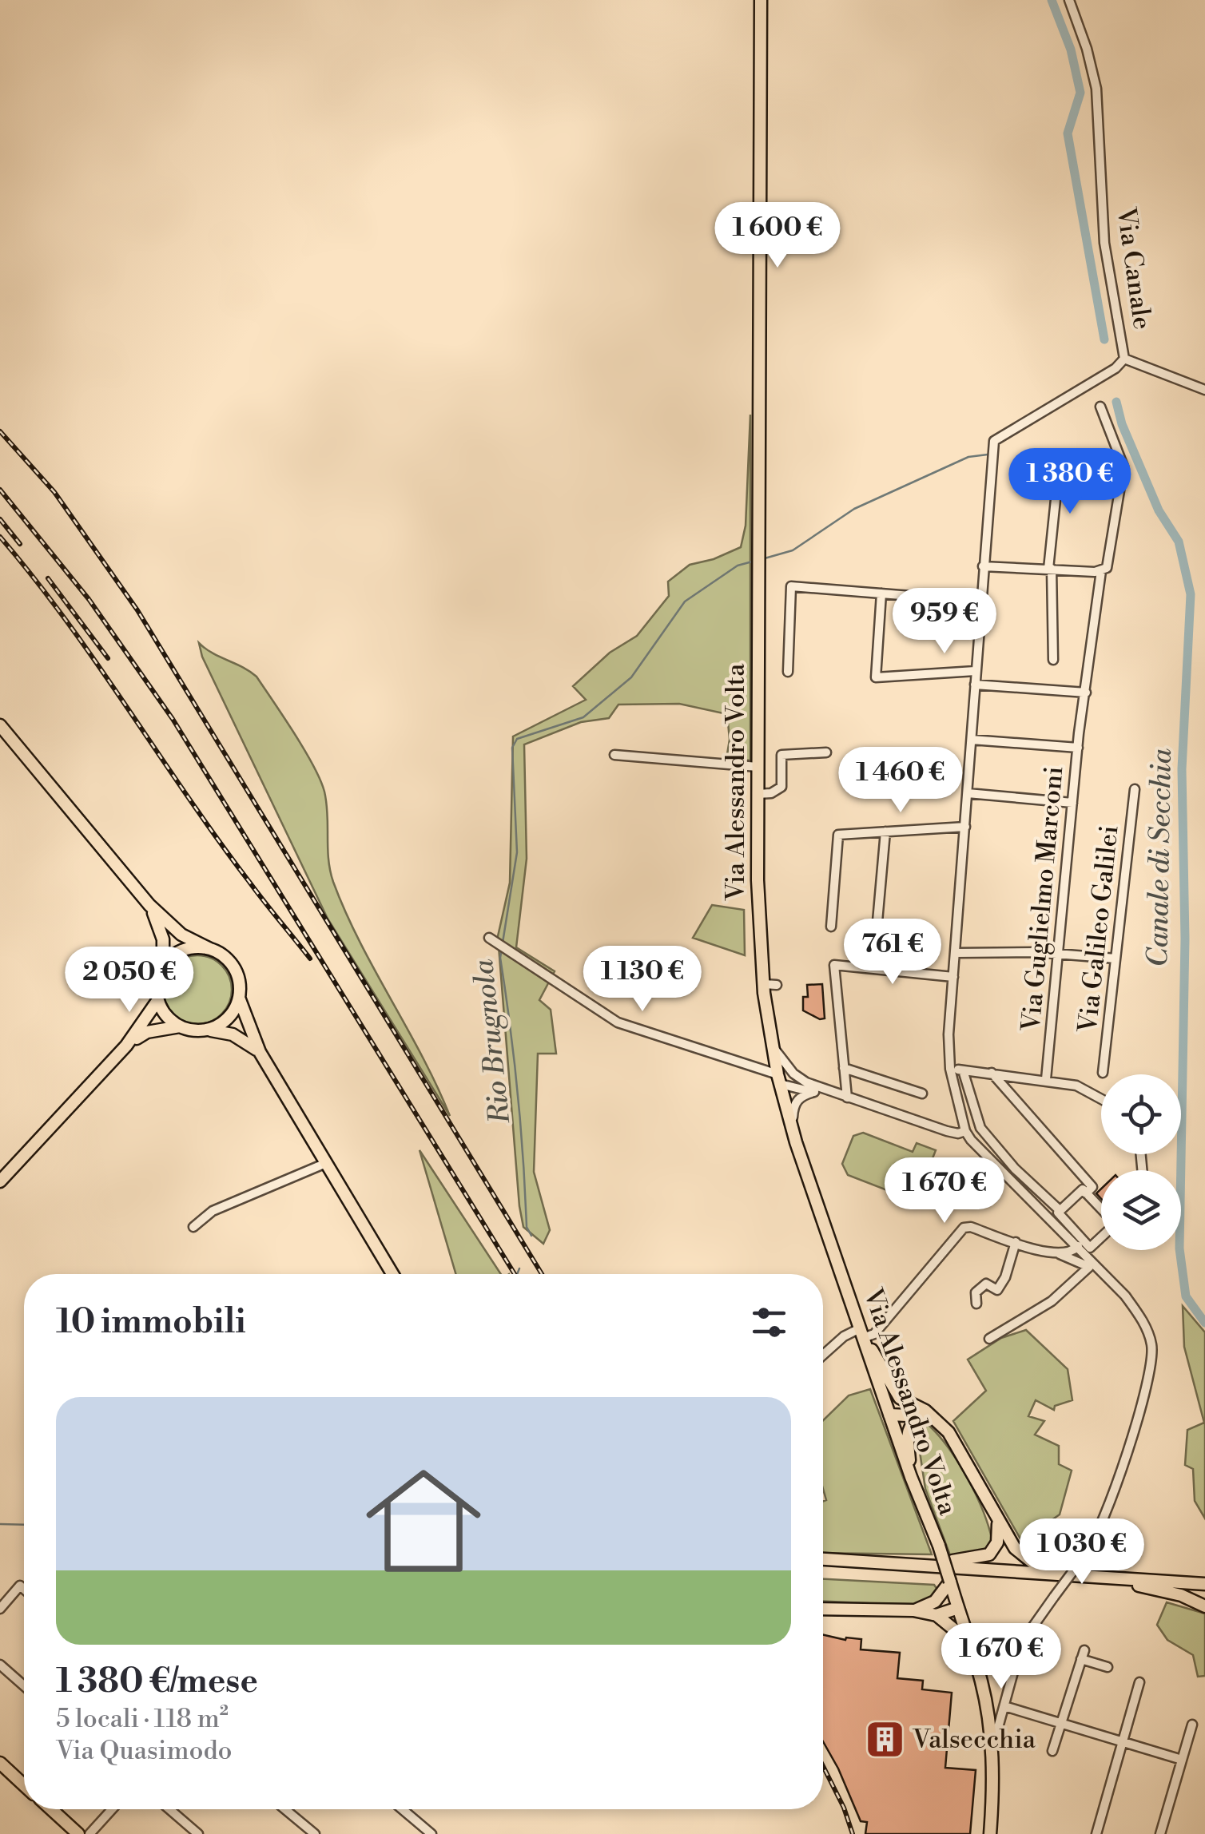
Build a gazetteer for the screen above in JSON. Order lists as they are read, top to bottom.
{
  "streets": {
    "main road": ["Via Alessandro Volta"],
    "street": ["Via Canale", "Via Guglielmo Marconi", "Via Galileo Galilei"]
  },
  "water": ["Canale di Secchia", "Rio Brugnola"],
  "places": {
    "building": ["Valsecchia"]
  },
  "page": {
    "price": [
      "1 600 €",
      "1 380 €",
      "959 €",
      "1 460 €",
      "761 €",
      "1 130 €",
      "2 050 €",
      "1 670 €",
      "1 030 €",
      "1 670 €"
    ],
    "heading": "10 immobili",
    "list": [
      {
        "name": "1 380 €/mese",
        "note": "5 locali · 118 m² · Via Quasimodo"
      }
    ]
  }
}
